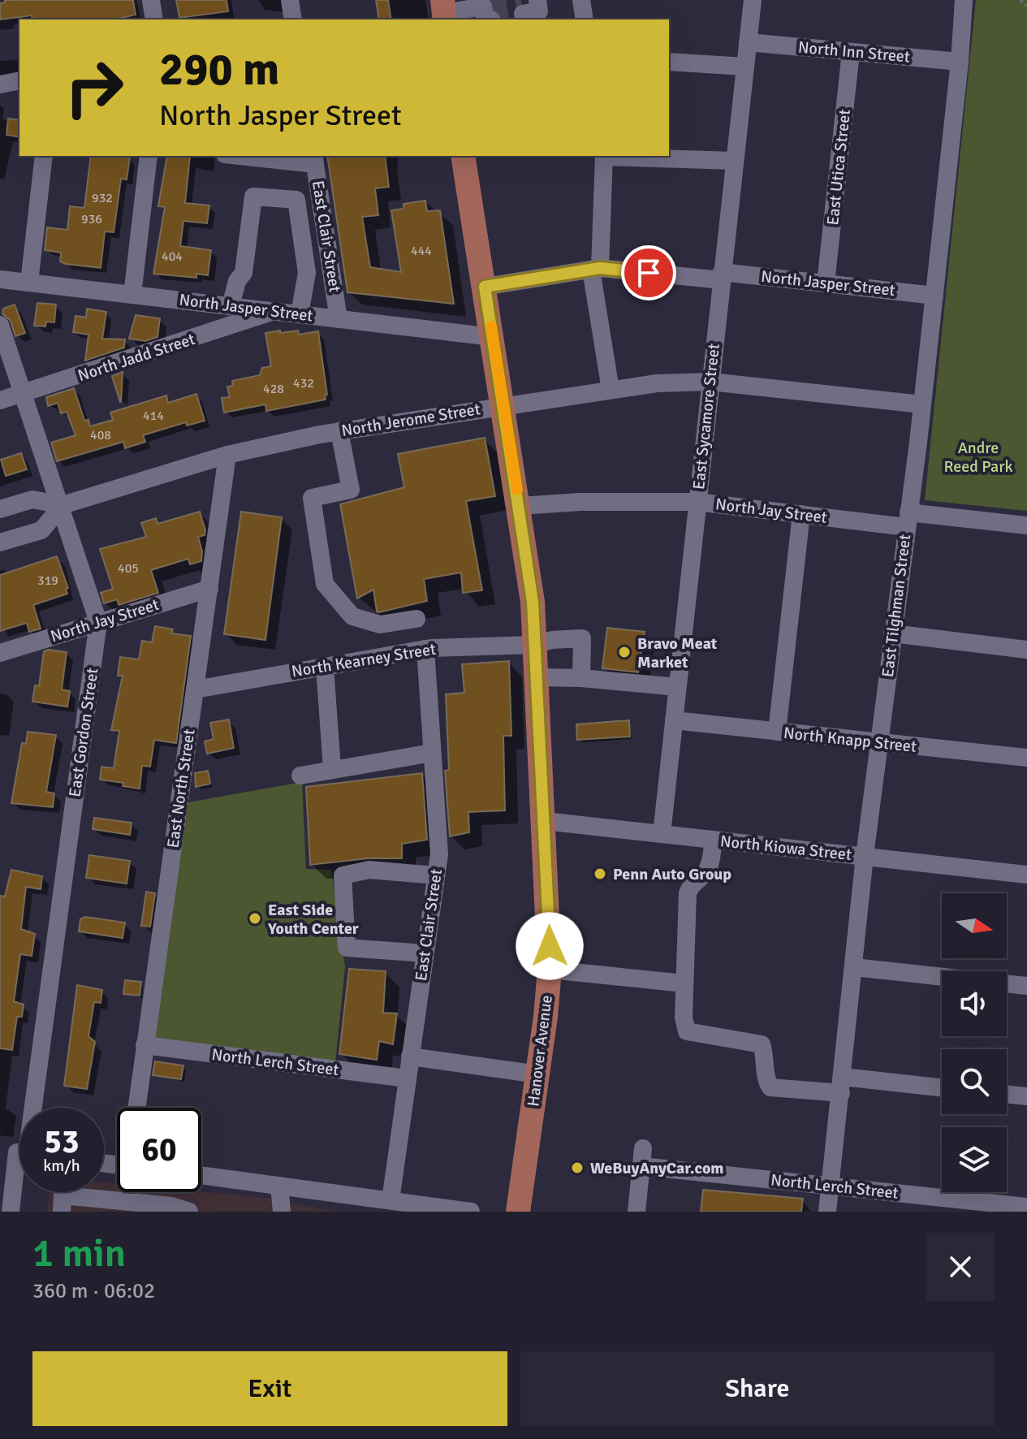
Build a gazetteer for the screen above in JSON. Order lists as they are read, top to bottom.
{
  "streets": {
    "main road": ["Hanover Avenue"],
    "street": [
      "North Inn Street",
      "East Utica Street",
      "East Clair Street",
      "North Jasper Street",
      "North Jadd Street",
      "East Sycamore Street",
      "North Jerome Street",
      "North Jay Street",
      "East Tilghman Street",
      "North Kearney Street",
      "East Gordon Street",
      "North Knapp Street",
      "East North Street",
      "North Kiowa Street",
      "North Lerch Street"
    ]
  },
  "crossings": [
    ["North Inn Street", "East Utica Street"],
    ["North Inn Street", "East Sycamore Street"],
    ["North Inn Street", "East Tilghman Street"],
    ["East Utica Street", "North Jasper Street"],
    ["East Clair Street", "North Jasper Street"],
    ["East Clair Street", "North Kearney Street"],
    ["East Clair Street", "North Lerch Street"],
    ["North Jasper Street", "North Jadd Street"],
    ["North Jasper Street", "East Sycamore Street"],
    ["North Jasper Street", "East Tilghman Street"],
    ["North Jasper Street", "Hanover Avenue"],
    ["North Jadd Street", "East Gordon Street"],
    ["East Sycamore Street", "North Jerome Street"],
    ["East Sycamore Street", "North Jay Street"],
    ["East Sycamore Street", "North Knapp Street"],
    ["East Sycamore Street", "North Kiowa Street"],
    ["North Jerome Street", "East Tilghman Street"],
    ["North Jerome Street", "East Gordon Street"],
    ["North Jerome Street", "East North Street"],
    ["North Jerome Street", "Hanover Avenue"],
    ["North Jay Street", "East Tilghman Street"],
    ["North Jay Street", "East Gordon Street"],
    ["North Jay Street", "East North Street"],
    ["North Jay Street", "Hanover Avenue"],
    ["East Tilghman Street", "North Knapp Street"],
    ["East Tilghman Street", "North Kiowa Street"],
    ["East Tilghman Street", "North Lerch Street"],
    ["North Kearney Street", "East North Street"],
    ["North Kearney Street", "Hanover Avenue"],
    ["East North Street", "North Lerch Street"],
    ["North Kiowa Street", "Hanover Avenue"]
  ],
  "parks": ["Andre Reed Park"],
  "places": [
    "Bravo Meat Market",
    "Penn Auto Group",
    "East Side Youth Center",
    "WeBuyAnyCar.com"
  ],
  "house_numbers": [
    "932",
    "936",
    "444",
    "404",
    "432",
    "428",
    "414",
    "408",
    "405",
    "319"
  ],
  "north": "right",
  "page": {
    "turn": ["290 m", "North Jasper Street"],
    "speed": "53 km/h",
    "limit": "60",
    "heading": ["1 min", "360 m · 06:02"],
    "buttons": ["Exit", "Share"]
  }
}
